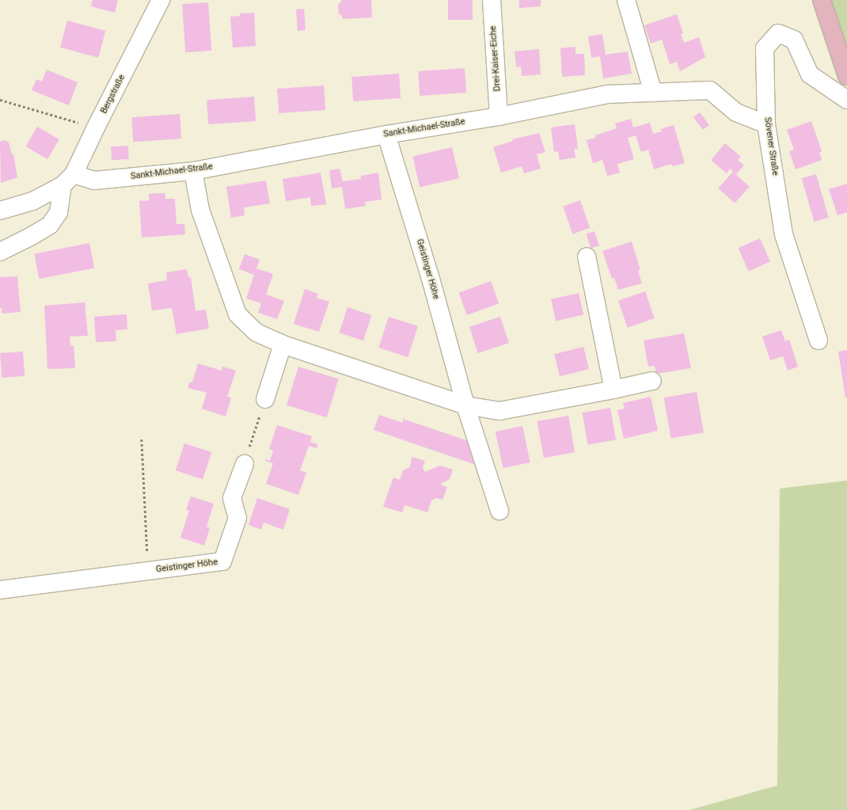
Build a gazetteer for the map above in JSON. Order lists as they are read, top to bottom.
{
  "streets": {
    "street": [
      "Drei-Kaiser-Eiche",
      "Bergstraße",
      "Sankt-Michael-Straße",
      "Sövener Straße",
      "Geistinger Höhe"
    ]
  },
  "crossings": [
    ["Drei-Kaiser-Eiche", "Sankt-Michael-Straße"],
    ["Bergstraße", "Sankt-Michael-Straße"],
    ["Sankt-Michael-Straße", "Sövener Straße"],
    ["Sankt-Michael-Straße", "Geistinger Höhe"]
  ]
}
